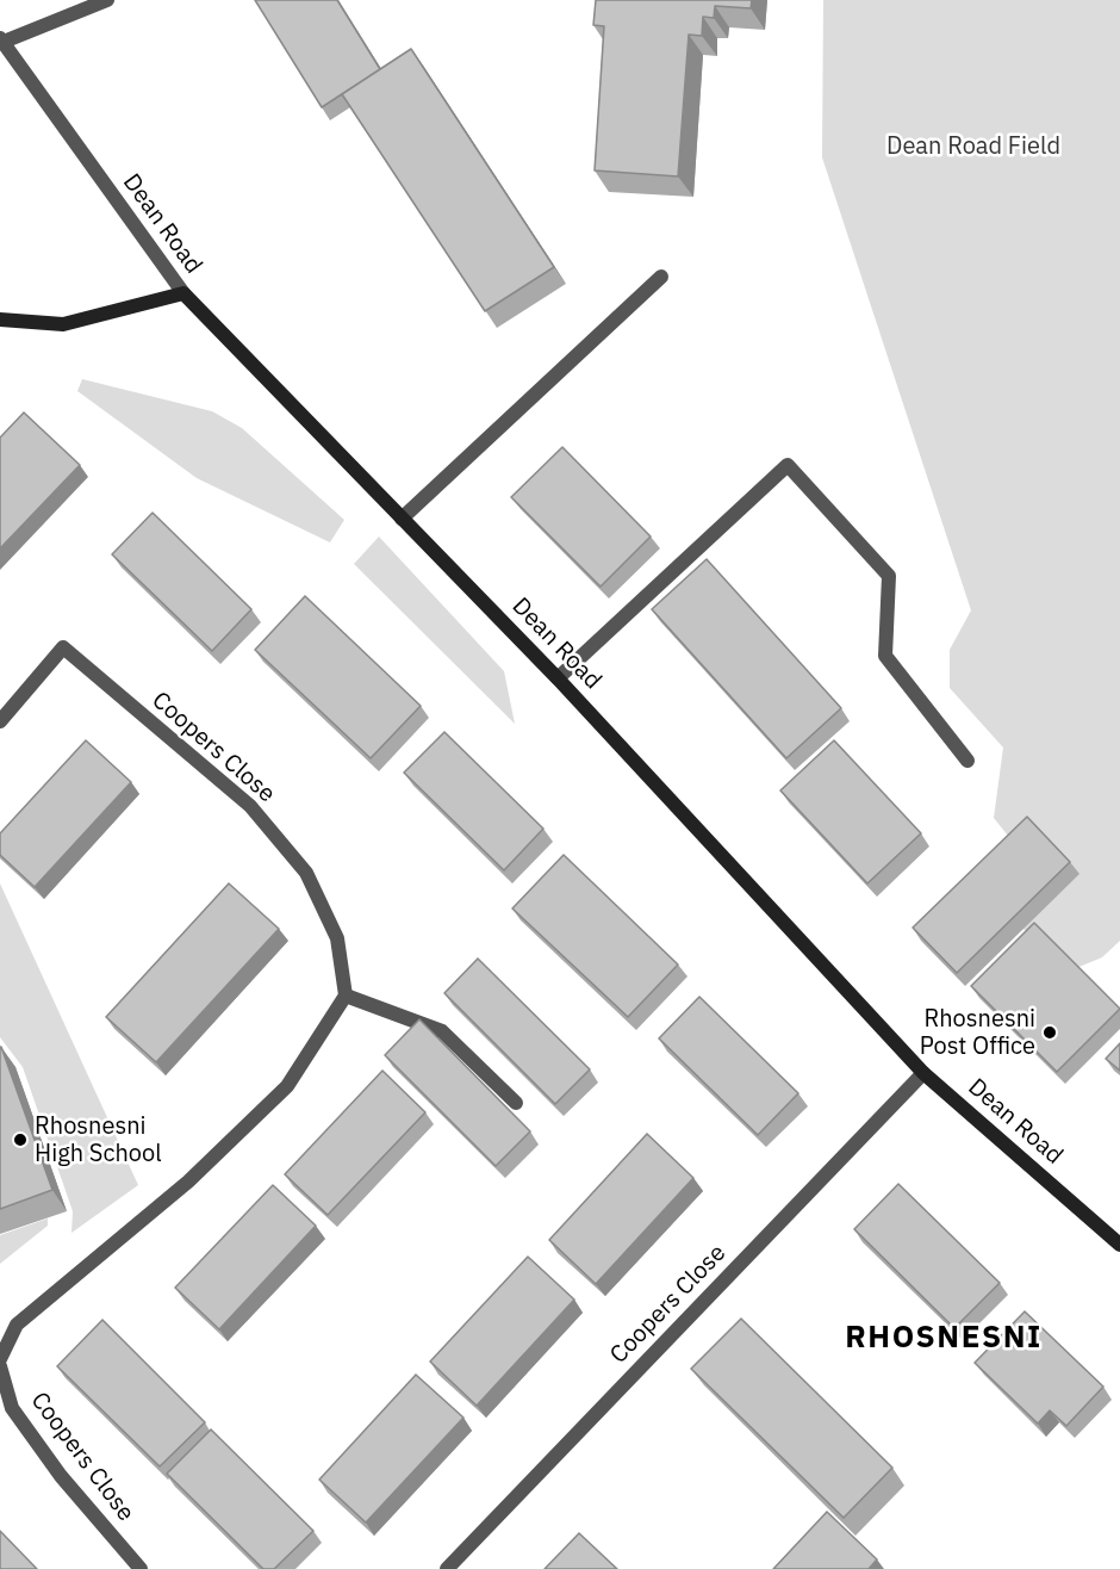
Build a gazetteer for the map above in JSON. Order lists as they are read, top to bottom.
{
  "streets": {
    "main road": ["Dean Road"],
    "street": ["Coopers Close"]
  },
  "crossings": [
    ["Dean Road", "Coopers Close"]
  ],
  "districts": ["RHOSNESNI"],
  "parks": ["Dean Road Field"],
  "places": ["Rhosnesni Post Office", "Rhosnesni High School"]
}
